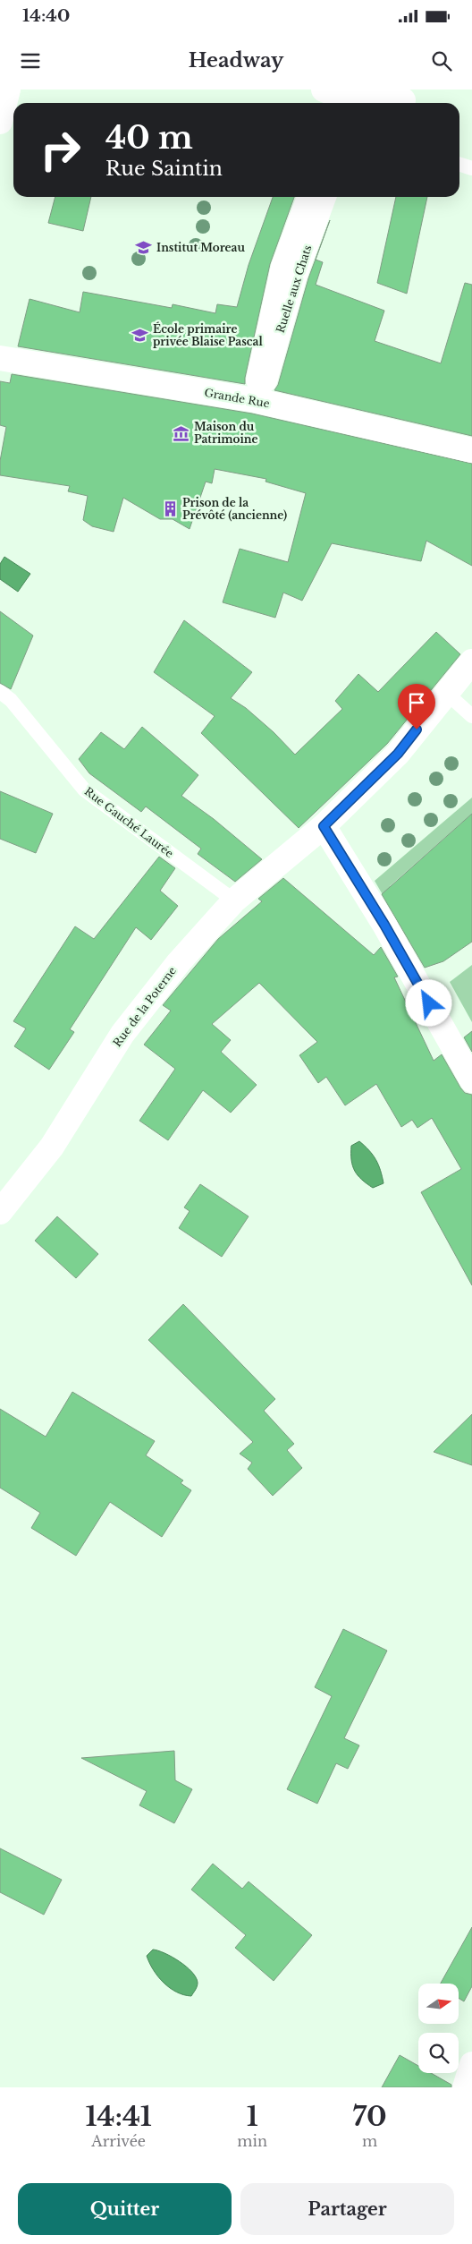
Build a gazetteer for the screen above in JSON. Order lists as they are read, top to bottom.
{
  "streets": {
    "street": ["Ruelle aux Chats", "Grande Rue", "Rue de la Poterne"],
    "lane": ["Rue Gauché Laurée"]
  },
  "crossings": [
    ["Rue Gauché Laurée", "Rue de la Poterne"]
  ],
  "places": {
    "school or university": ["Institut Moreau", "École primaire privée Blaise Pascal"],
    "museum": ["Maison du Patrimoine"],
    "building": ["Prison de la Prévôté (ancienne)"]
  },
  "north": "right",
  "page": {
    "status": "14:40",
    "header": "Headway",
    "turn": ["40 m", "Rue Saintin"],
    "eta": [
      "14:41",
      "Arrivée",
      "1",
      "min",
      "70",
      "m"
    ],
    "buttons": ["Quitter", "Partager"]
  }
}
